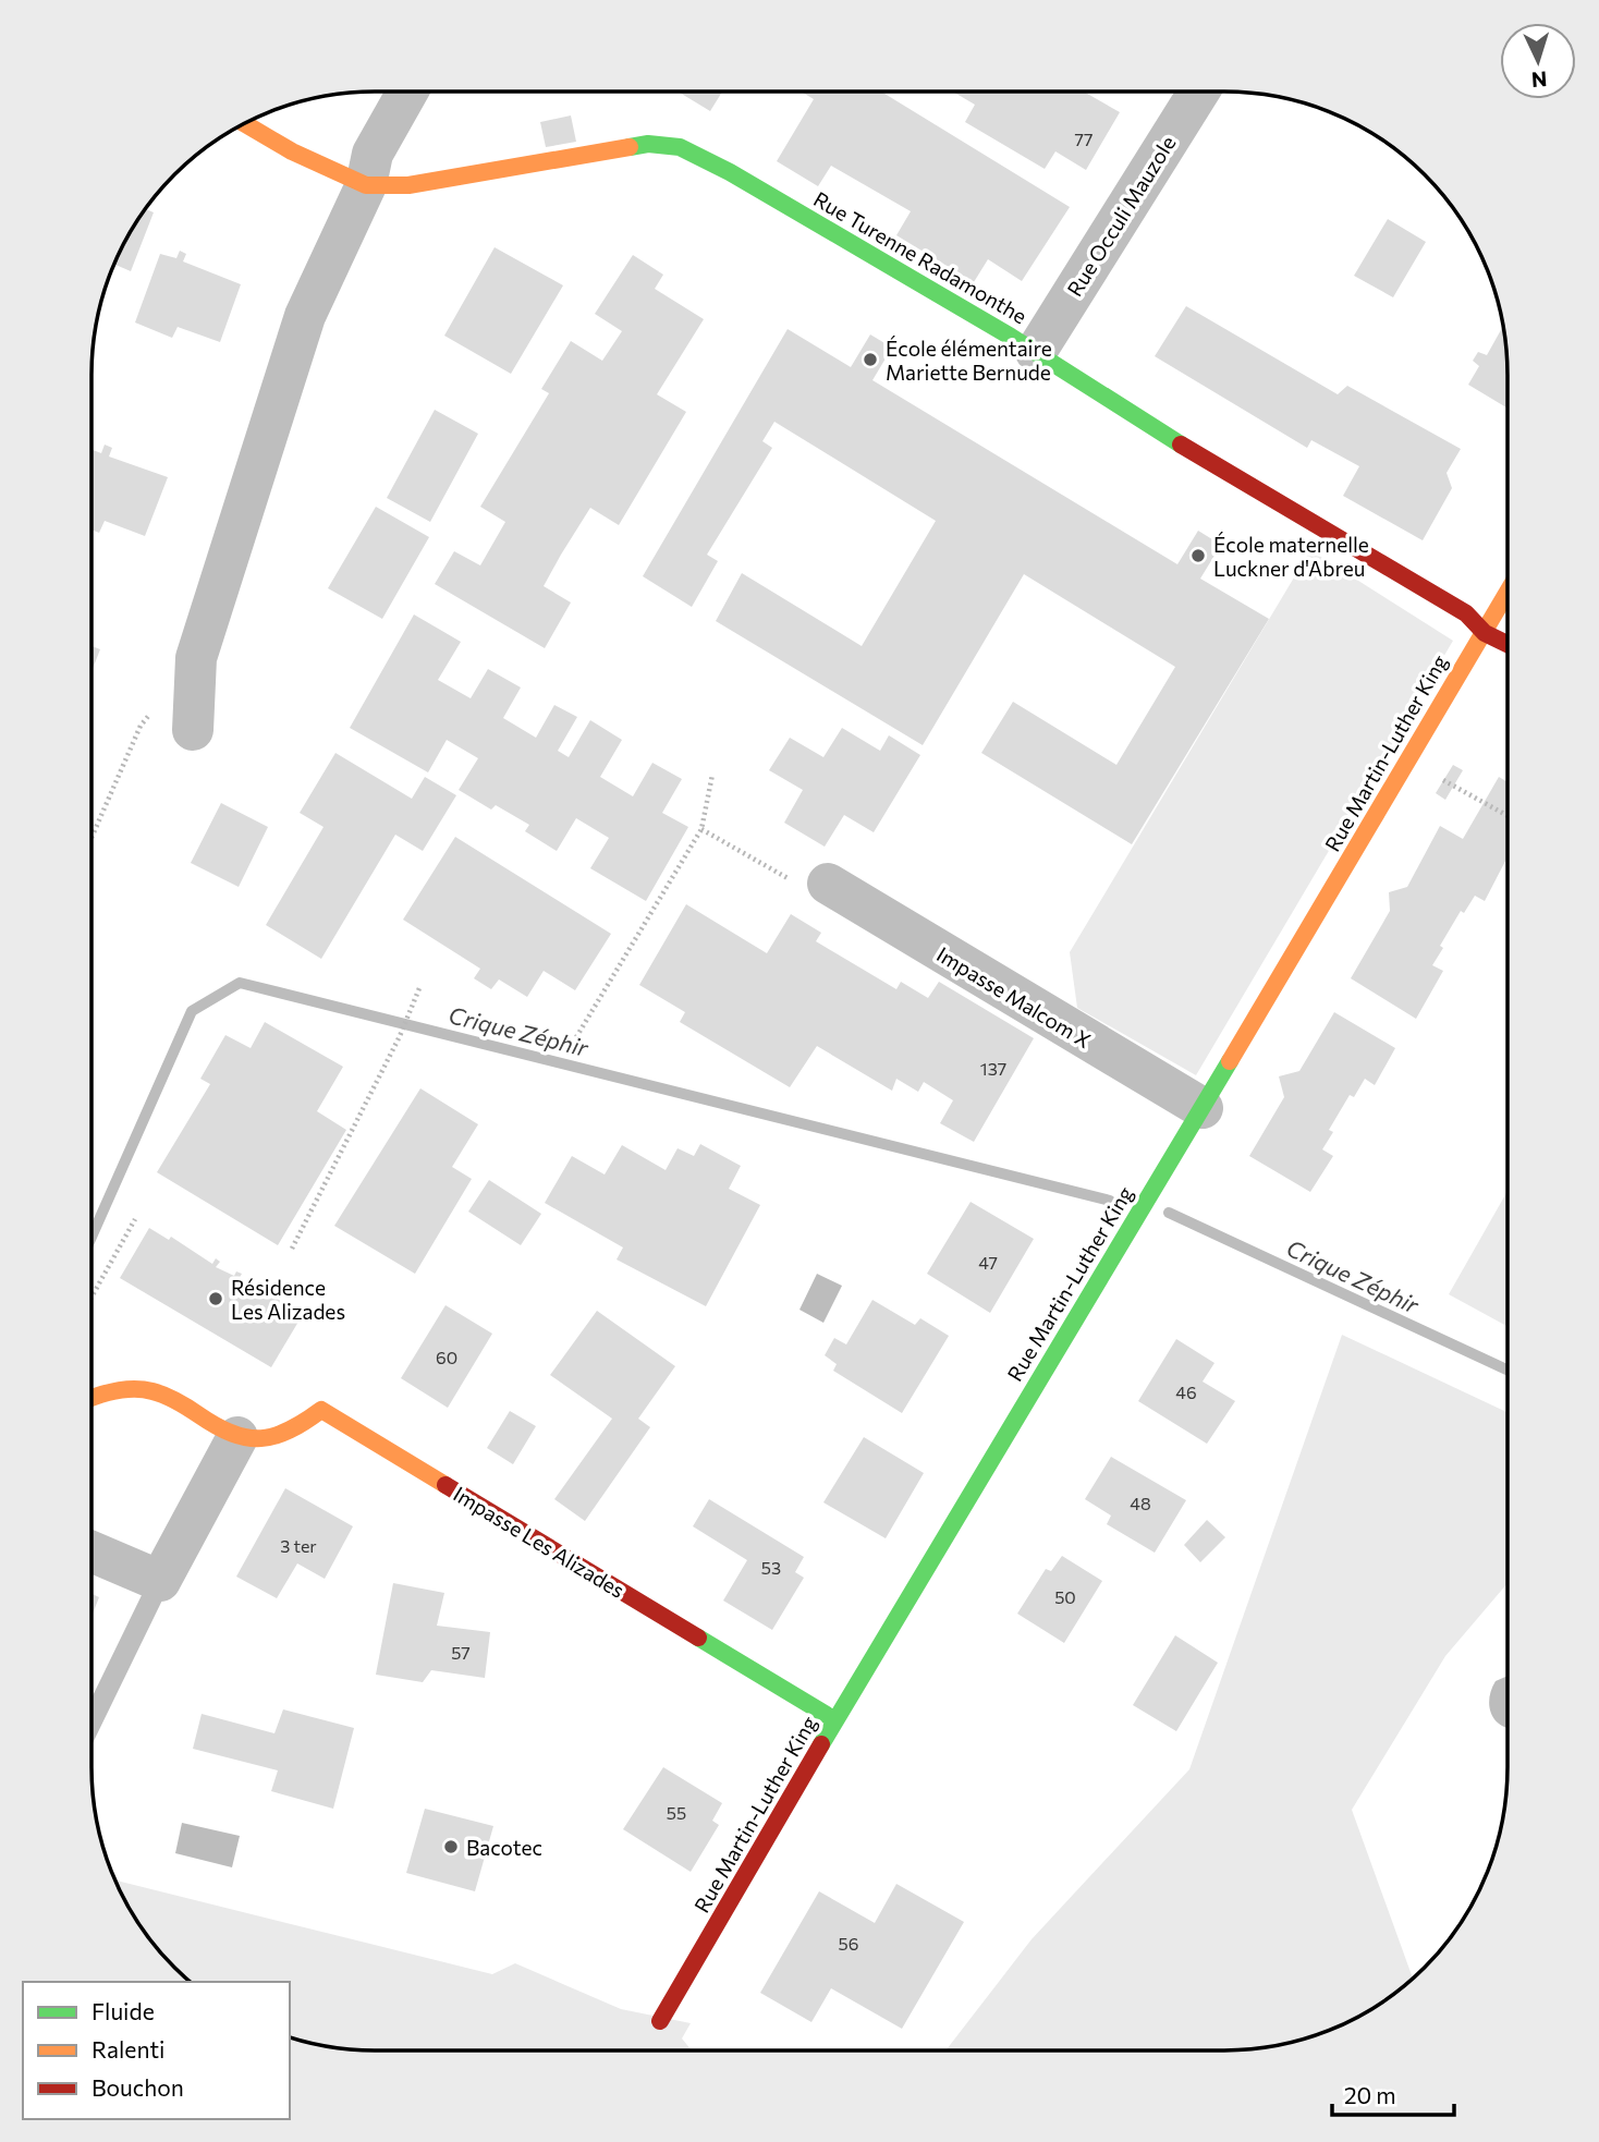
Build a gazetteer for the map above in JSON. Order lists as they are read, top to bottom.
{
  "streets": {
    "street": [
      "Rue Occuli Mauzole",
      "Rue Turenne Radamonthe",
      "Rue Martin-Luther King",
      "Impasse Malcom X",
      "Impasse Les Alizades"
    ]
  },
  "crossings": [
    ["Rue Occuli Mauzole", "Rue Turenne Radamonthe"],
    ["Rue Turenne Radamonthe", "Rue Martin-Luther King"],
    ["Rue Martin-Luther King", "Impasse Malcom X"],
    ["Rue Martin-Luther King", "Impasse Les Alizades"]
  ],
  "water": ["Crique Zéphir"],
  "places": [
    "École élémentaire Mariette Bernude",
    "École maternelle Luckner d'Abreu",
    "Résidence Les Alizades",
    "Bacotec"
  ],
  "house_numbers": [
    "77",
    "137",
    "47",
    "60",
    "46",
    "48",
    "3 ter",
    "53",
    "50",
    "57",
    "55",
    "56"
  ],
  "legend": ["Fluide", "Ralenti", "Bouchon"],
  "scale_bar": "20 m",
  "north": "bottom"
}
